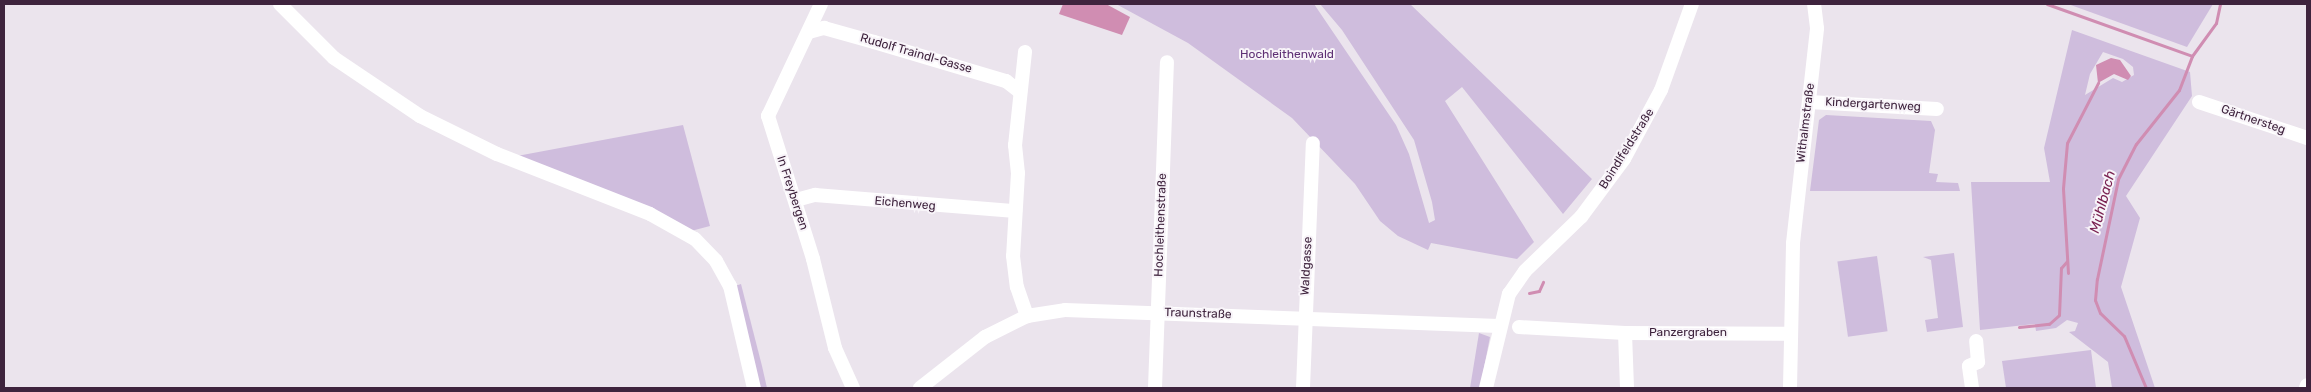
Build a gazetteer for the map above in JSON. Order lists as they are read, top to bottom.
{
  "streets": {
    "street": [
      "Rudolf Traindl-Gasse",
      "Kindergartenweg",
      "Gärtnersteg",
      "Withalmstraße",
      "Boindlfeldstraße",
      "In Freybergen",
      "Eichenweg",
      "Hochleithenstraße",
      "Waldgasse",
      "Traunstraße",
      "Panzergraben"
    ]
  },
  "crossings": [
    ["Rudolf Traindl-Gasse", "In Freybergen"],
    ["Kindergartenweg", "Withalmstraße"],
    ["Withalmstraße", "Panzergraben"],
    ["Boindlfeldstraße", "Traunstraße"],
    ["In Freybergen", "Eichenweg"],
    ["Hochleithenstraße", "Traunstraße"],
    ["Waldgasse", "Traunstraße"]
  ],
  "water": ["Mühlbach"],
  "parks": ["Hochleithenwald"]
}
